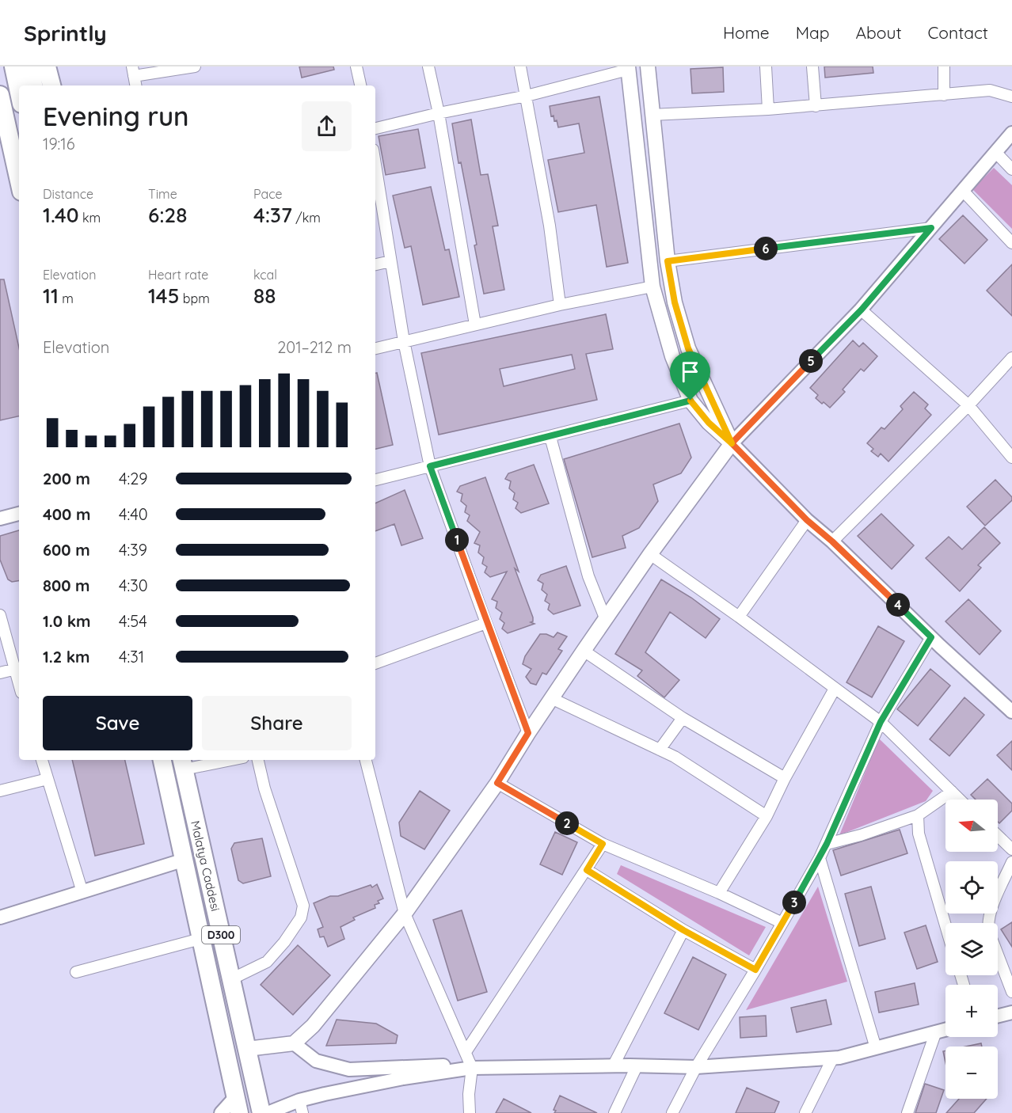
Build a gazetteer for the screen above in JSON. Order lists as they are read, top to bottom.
{
  "streets": {
    "highway": ["Malatya Caddesi", "D300"]
  },
  "north": "left",
  "page": {
    "header": "Sprintly",
    "nav": [
      "Home",
      "Map",
      "About",
      "Contact"
    ],
    "heading": ["Evening run", "19:16"],
    "stats": [
      ["Distance", "1.40 km"],
      ["Time", "6:28"],
      ["Pace", "4:37 /km"],
      ["Elevation", "11 m"],
      ["Heart rate", "145 bpm"],
      ["kcal", "88"]
    ],
    "pins": [
      "6",
      "5",
      "1",
      "4",
      "2",
      "3"
    ],
    "chart": ["Elevation", "201–212 m"],
    "list": [
      {
        "name": "200 m",
        "note": "4:29"
      },
      {
        "name": "400 m",
        "note": "4:40"
      },
      {
        "name": "600 m",
        "note": "4:39"
      },
      {
        "name": "800 m",
        "note": "4:30"
      },
      {
        "name": "1.0 km",
        "note": "4:54"
      },
      {
        "name": "1.2 km",
        "note": "4:31"
      }
    ],
    "buttons": ["Save", "Share"],
    "map_buttons": ["+", "−"]
  }
}
